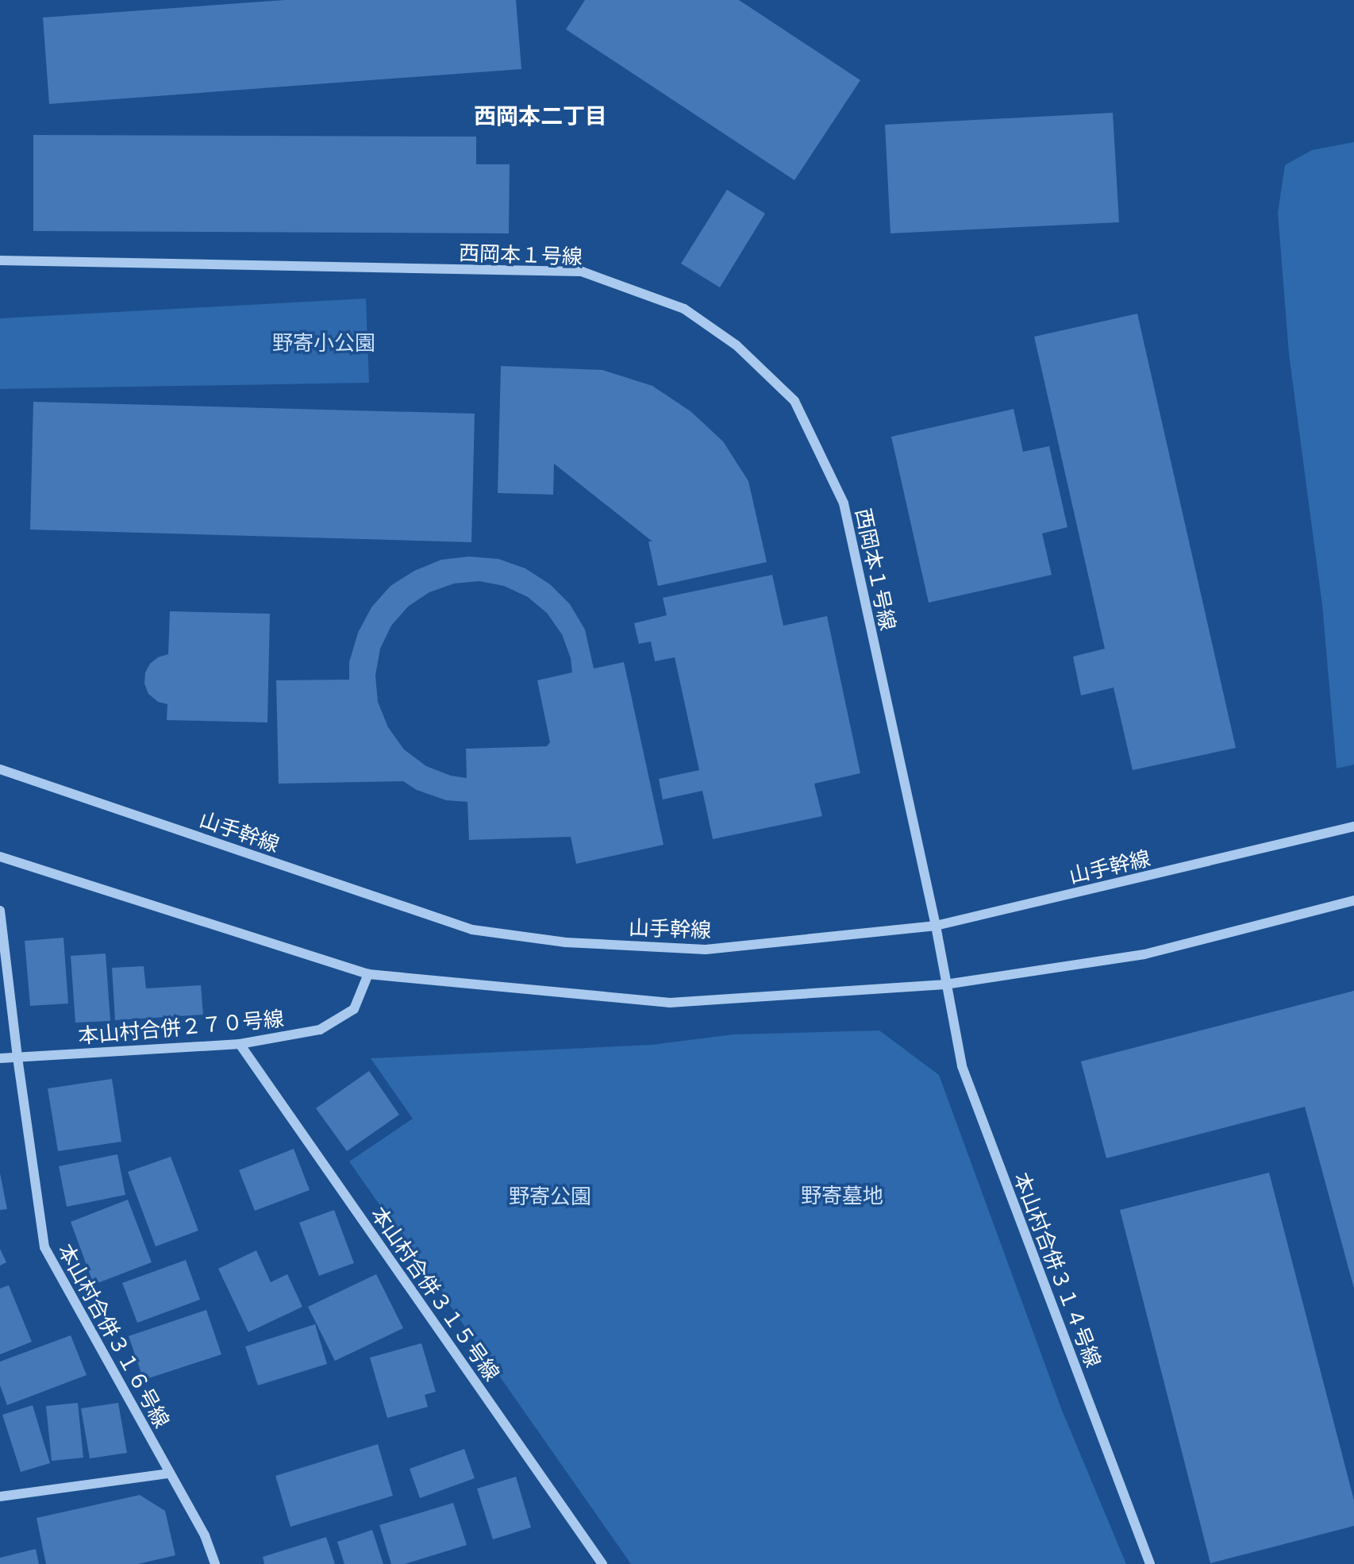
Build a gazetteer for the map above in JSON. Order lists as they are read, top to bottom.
{
  "streets": {
    "street": [
      "西岡本１号線",
      "山手幹線",
      "本山村合併２７０号線",
      "本山村合併３１４号線",
      "本山村合併３１５号線",
      "本山村合併３１６号線"
    ]
  },
  "crossings": [
    ["西岡本１号線", "山手幹線"],
    ["西岡本１号線", "本山村合併３１４号線"],
    ["本山村合併２７０号線", "本山村合併３１５号線"],
    ["本山村合併２７０号線", "本山村合併３１６号線"]
  ],
  "districts": ["西岡本二丁目"],
  "parks": ["野寄小公園", "野寄墓地", "野寄公園"]
}
